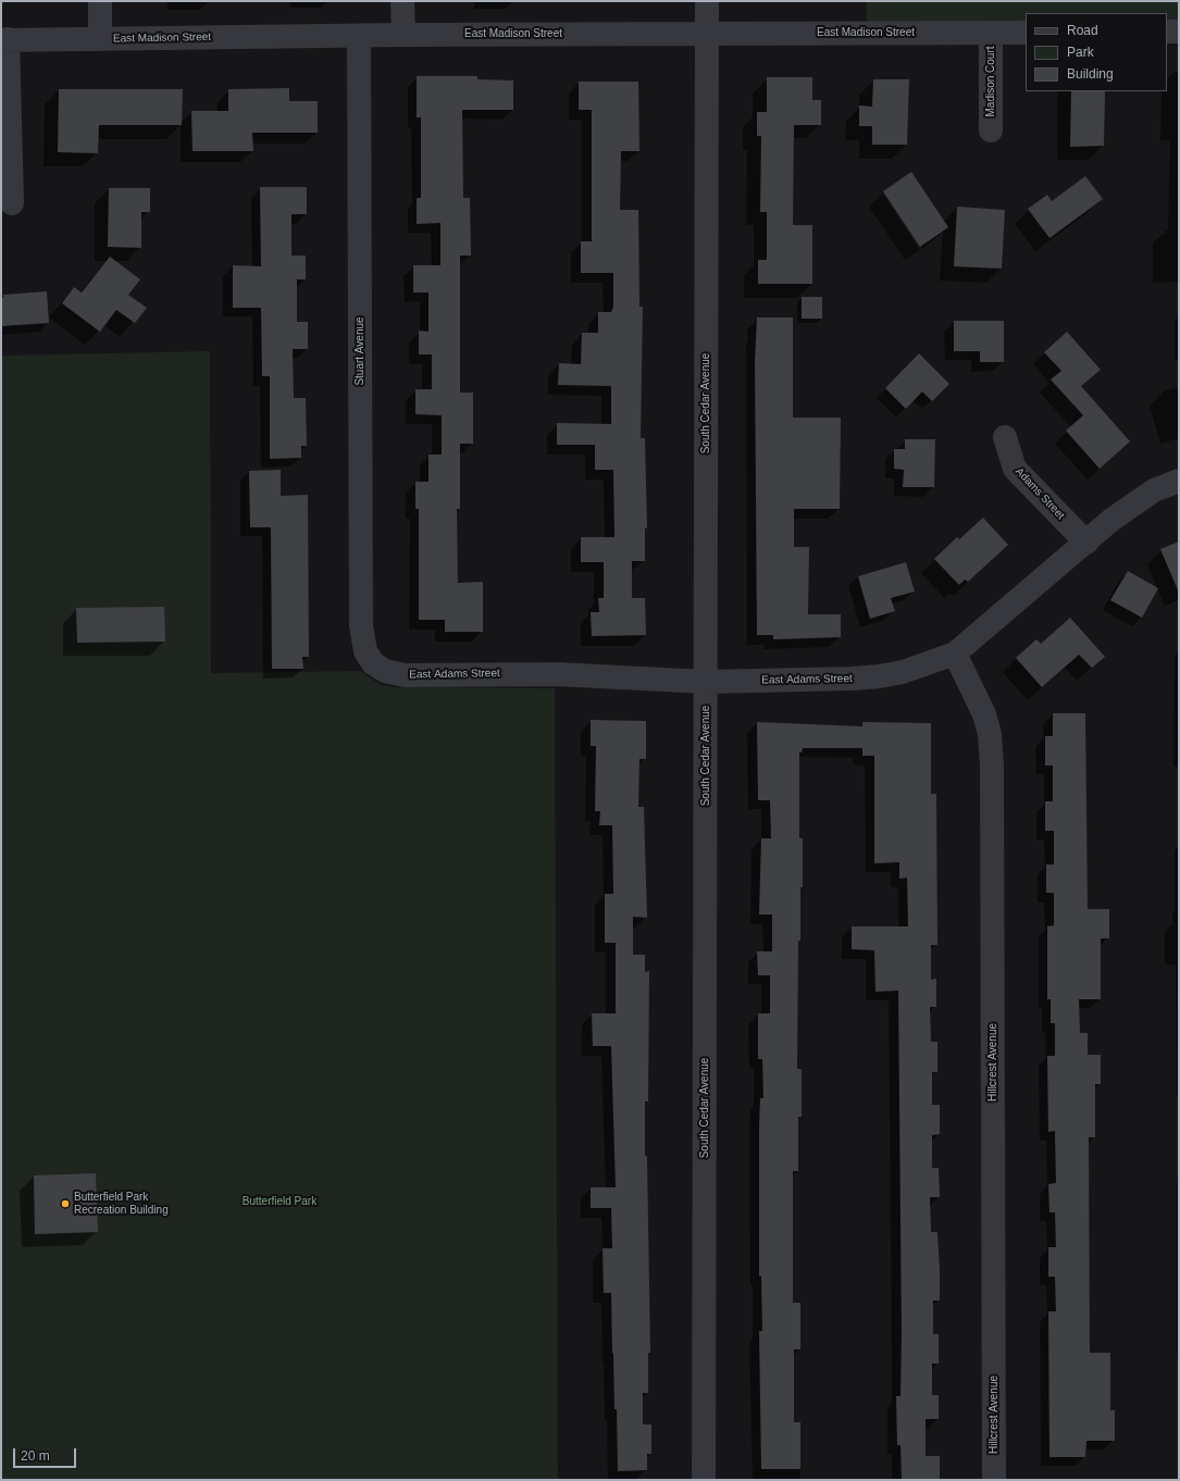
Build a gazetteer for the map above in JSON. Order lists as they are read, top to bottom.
{
  "streets": {
    "street": [
      "East Madison Street",
      "Madison Court",
      "Stuart Avenue",
      "South Cedar Avenue",
      "Adams Street",
      "East Adams Street",
      "Hillcrest Avenue"
    ]
  },
  "crossings": [
    ["East Madison Street", "Madison Court"],
    ["East Madison Street", "Stuart Avenue"],
    ["East Madison Street", "South Cedar Avenue"],
    ["Stuart Avenue", "East Adams Street"],
    ["South Cedar Avenue", "East Adams Street"],
    ["Adams Street", "East Adams Street"],
    ["East Adams Street", "Hillcrest Avenue"]
  ],
  "parks": ["Butterfield Park"],
  "places": ["Butterfield Park Recreation Building"],
  "legend": ["Road", "Park", "Building"],
  "scale_bar": "20 m"
}
